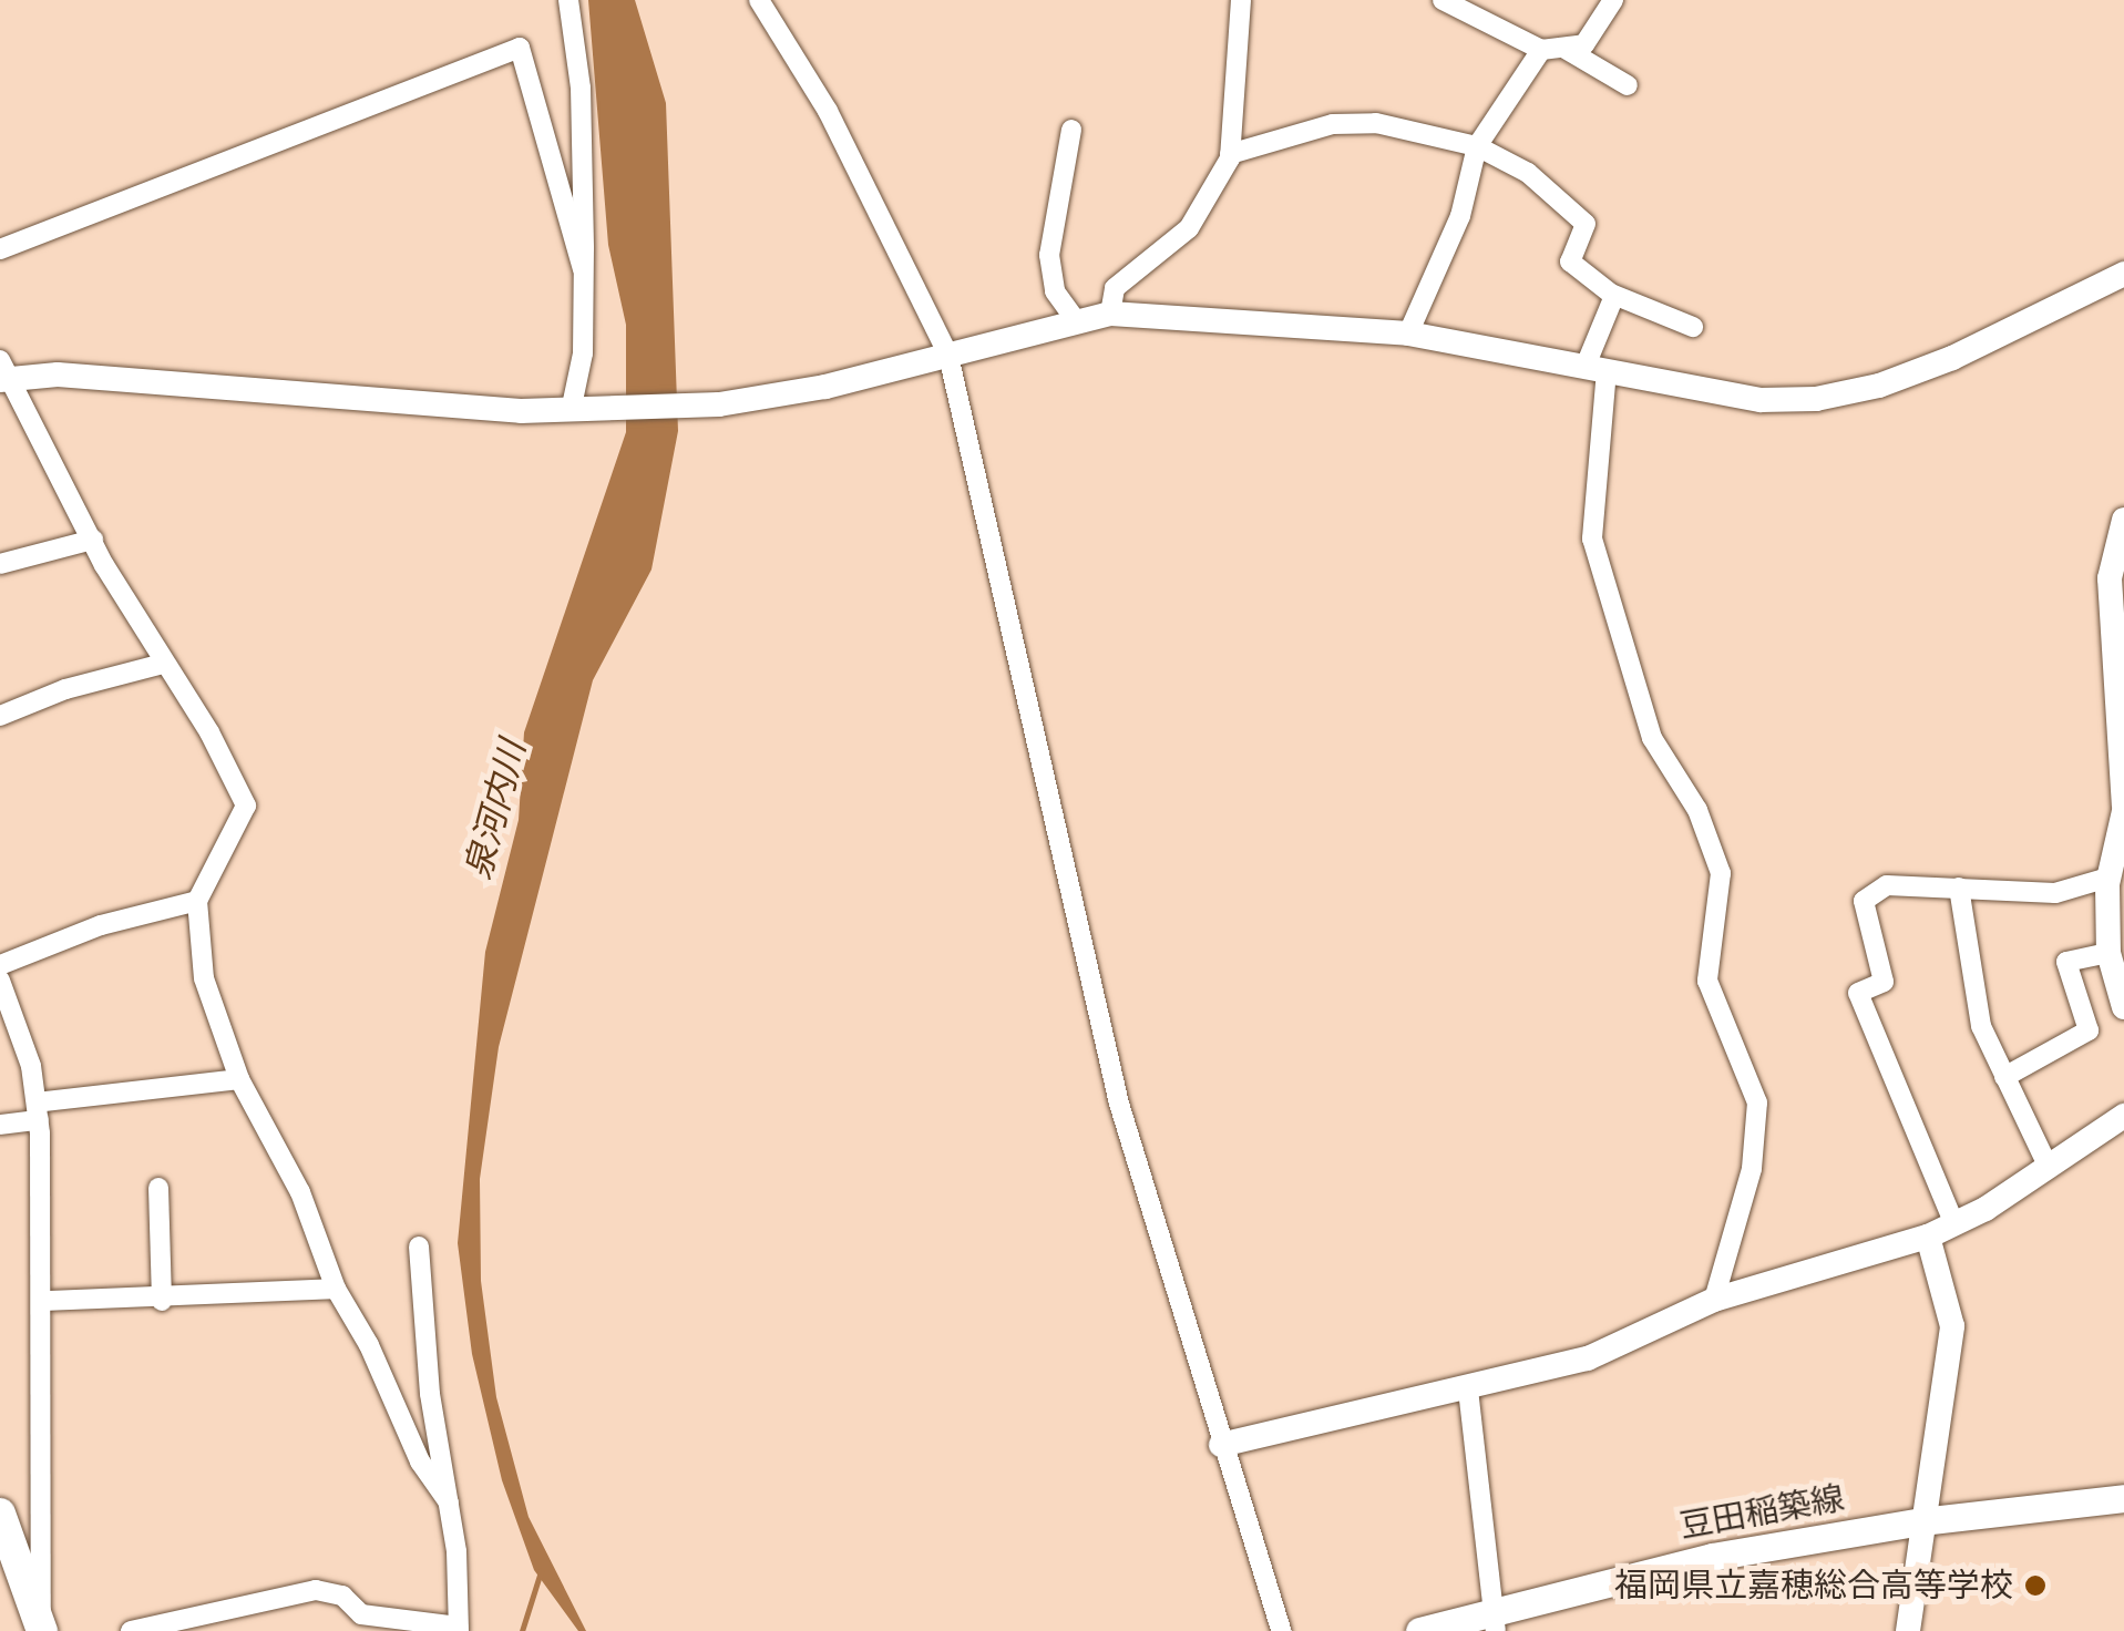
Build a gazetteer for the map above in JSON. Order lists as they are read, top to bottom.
{
  "streets": {
    "main road": ["豆田稲築線"]
  },
  "water": ["泉河内川"],
  "places": ["福岡県立嘉穂総合高等学校"]
}
